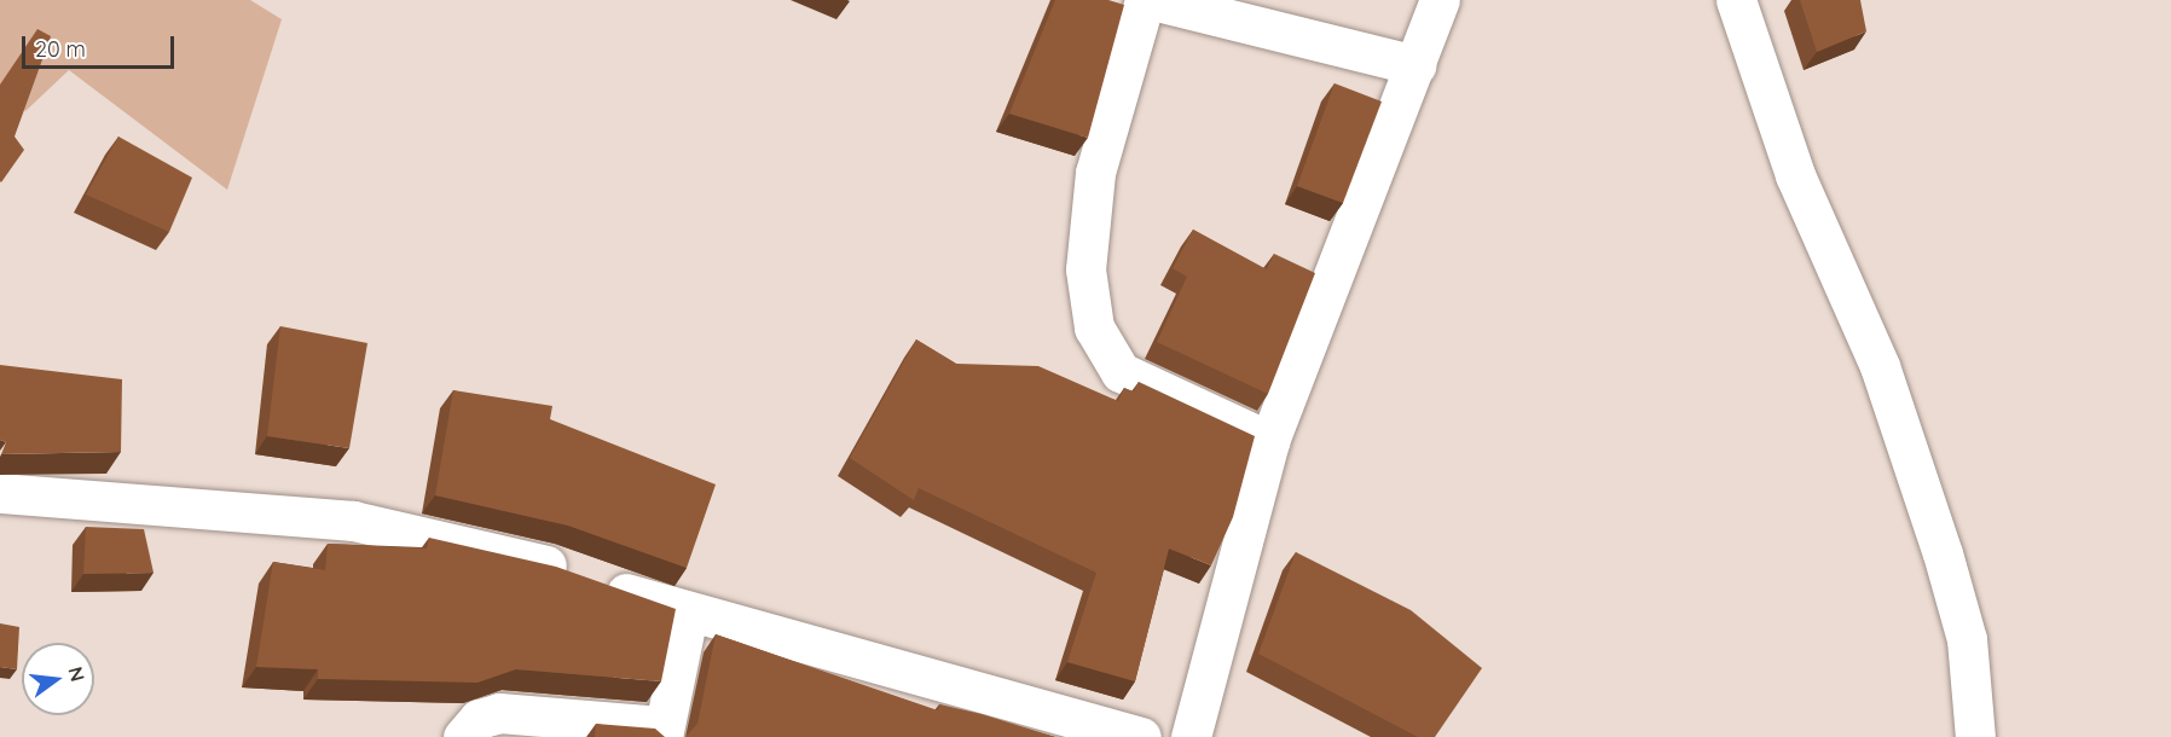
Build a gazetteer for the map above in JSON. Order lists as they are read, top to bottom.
{
  "scale_bar": "20 m",
  "north": "right"
}
